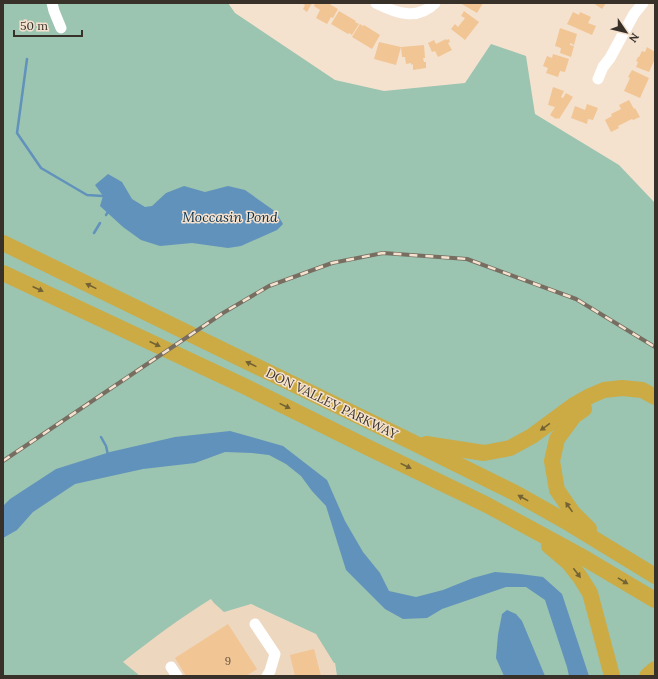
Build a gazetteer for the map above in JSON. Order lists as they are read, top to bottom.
{
  "streets": {
    "highway": ["DON VALLEY PARKWAY"]
  },
  "water": ["Moccasin Pond"],
  "house_numbers": ["9"],
  "scale_bar": "50 m",
  "north": "bottom right"
}
